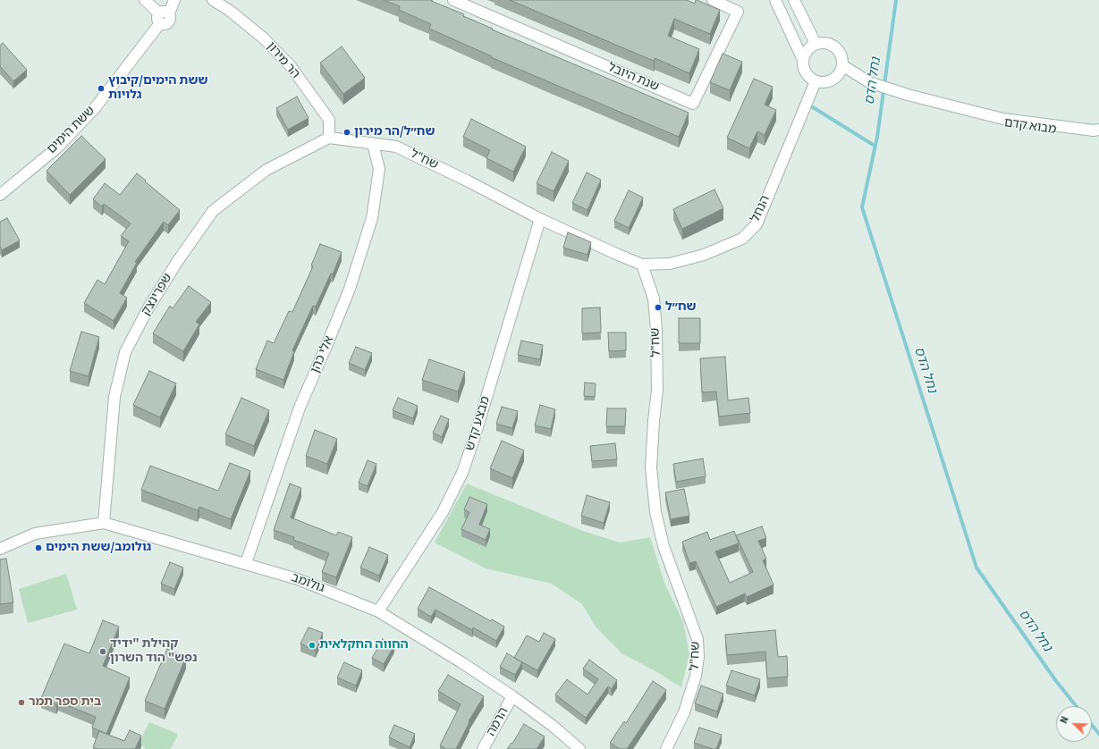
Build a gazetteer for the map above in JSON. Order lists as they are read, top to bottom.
{
  "streets": {
    "street": [
      "הר מירון",
      "שנת היובל",
      "מבוא קדם",
      "ששת הימים",
      "שח\"ל",
      "הנחל",
      "שפרינצק",
      "אלי כהן",
      "מבצע קדש",
      "גולומב",
      "הרמה"
    ]
  },
  "crossings": [
    ["הר מירון", "שח\"ל"],
    ["הר מירון", "שפרינצק"],
    ["מבוא קדם", "הנחל"],
    ["שח\"ל", "הנחל"],
    ["שח\"ל", "שפרינצק"],
    ["שח\"ל", "אלי כהן"],
    ["שח\"ל", "מבצע קדש"],
    ["שפרינצק", "גולומב"],
    ["אלי כהן", "גולומב"],
    ["מבצע קדש", "גולומב"],
    ["גולומב", "הרמה"]
  ],
  "water": ["נחל הדס"],
  "places": [
    "ששת הימים/קיבוץ גלויות",
    "שח״ל/הר מירון",
    "שח״ל",
    "גולומב/ששת הימים",
    "החווה החקלאית",
    "קהילת \"ידיד נפש\" הוד השרון",
    "בית ספר תמר"
  ],
  "north": "top left"
}
